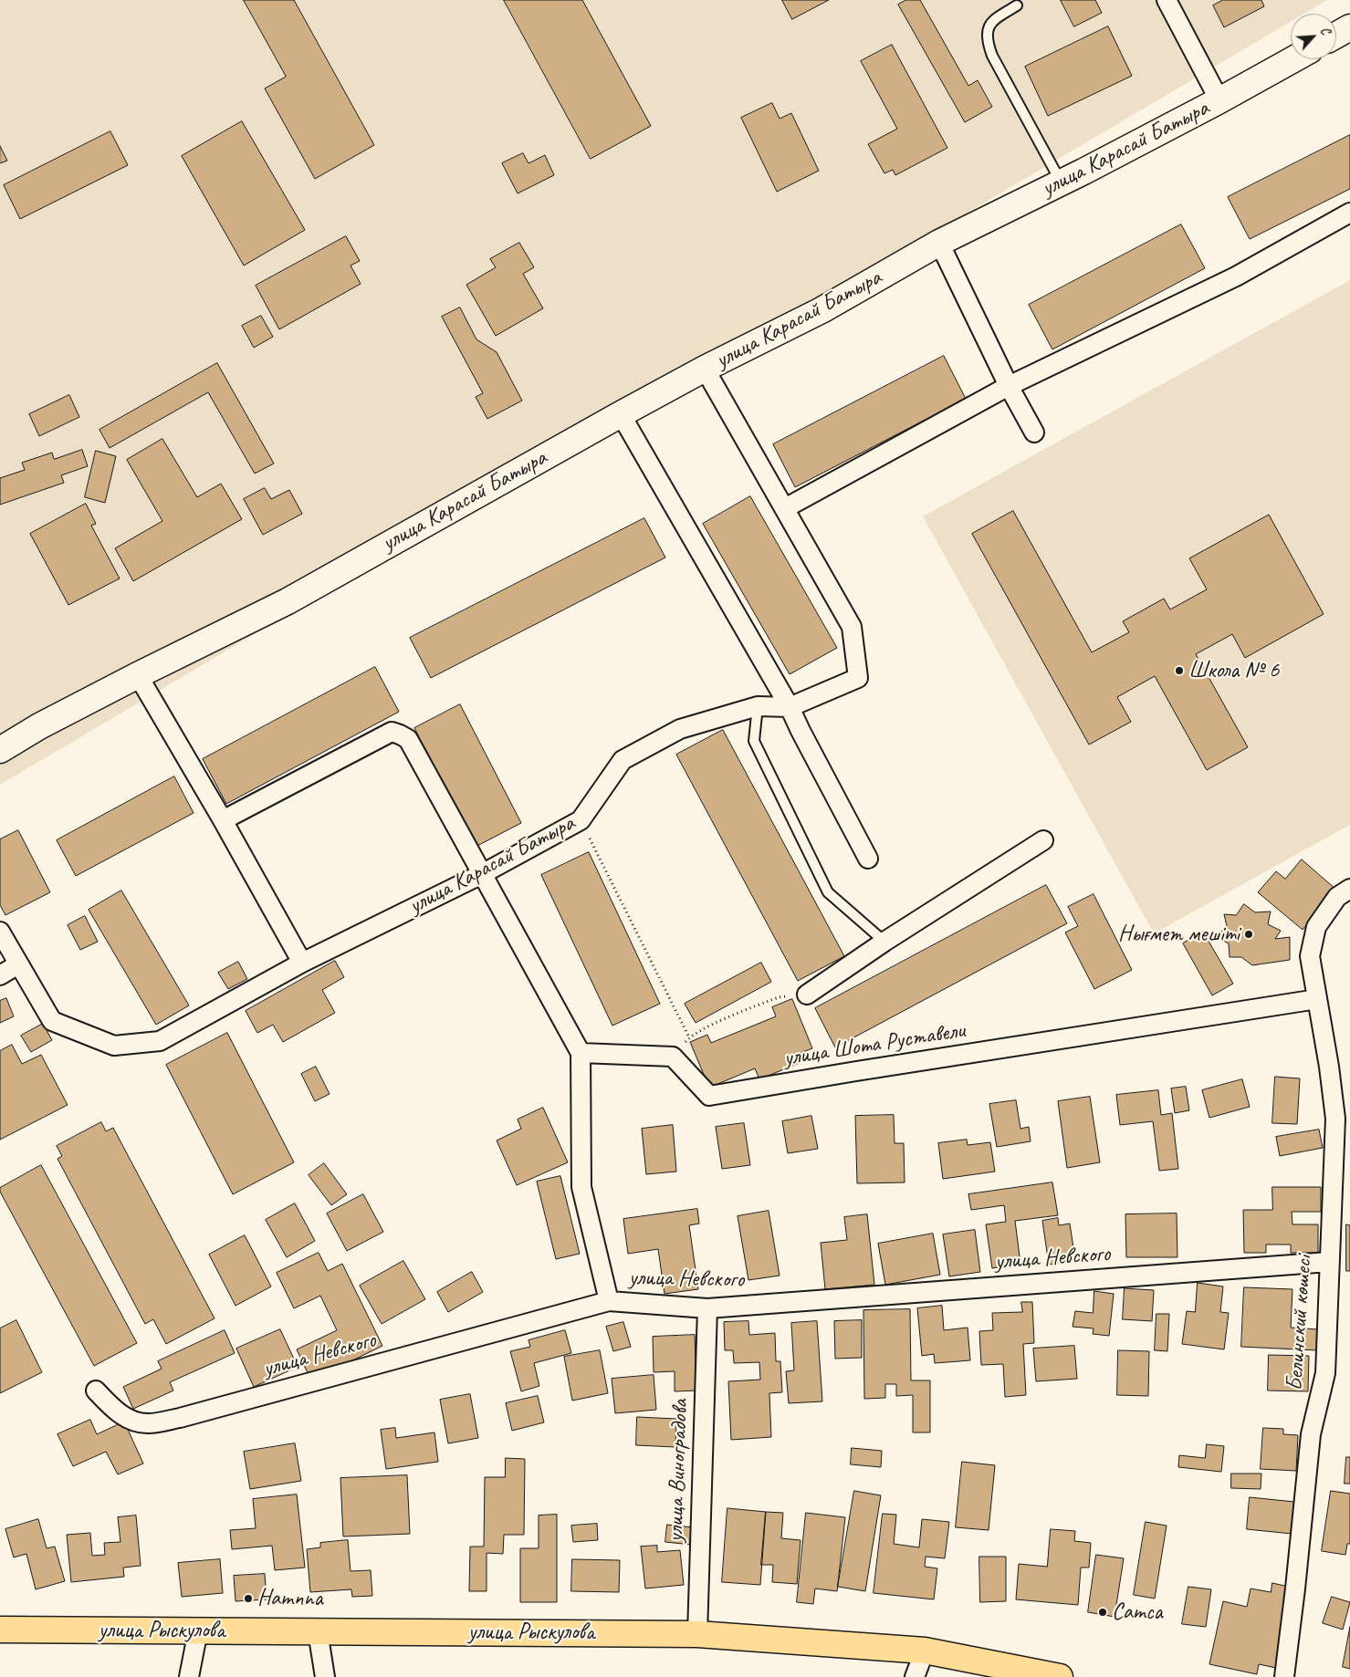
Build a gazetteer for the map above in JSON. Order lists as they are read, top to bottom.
{
  "streets": {
    "main road": ["улица Карасай Батыра", "улица Рыскулова"],
    "street": [
      "улица Шота Руставели",
      "улица Невского",
      "Белинский көшесi",
      "улица Виноградова"
    ]
  },
  "crossings": [
    ["улица Шота Руставели", "Белинский көшесi"],
    ["улица Невского", "Белинский көшесi"],
    ["улица Невского", "улица Виноградова"],
    ["улица Виноградова", "улица Рыскулова"]
  ],
  "places": [
    "Школа № 6",
    "Нығмет мешіті",
    "Hamnna",
    "Camca"
  ],
  "north": "top right"
}
